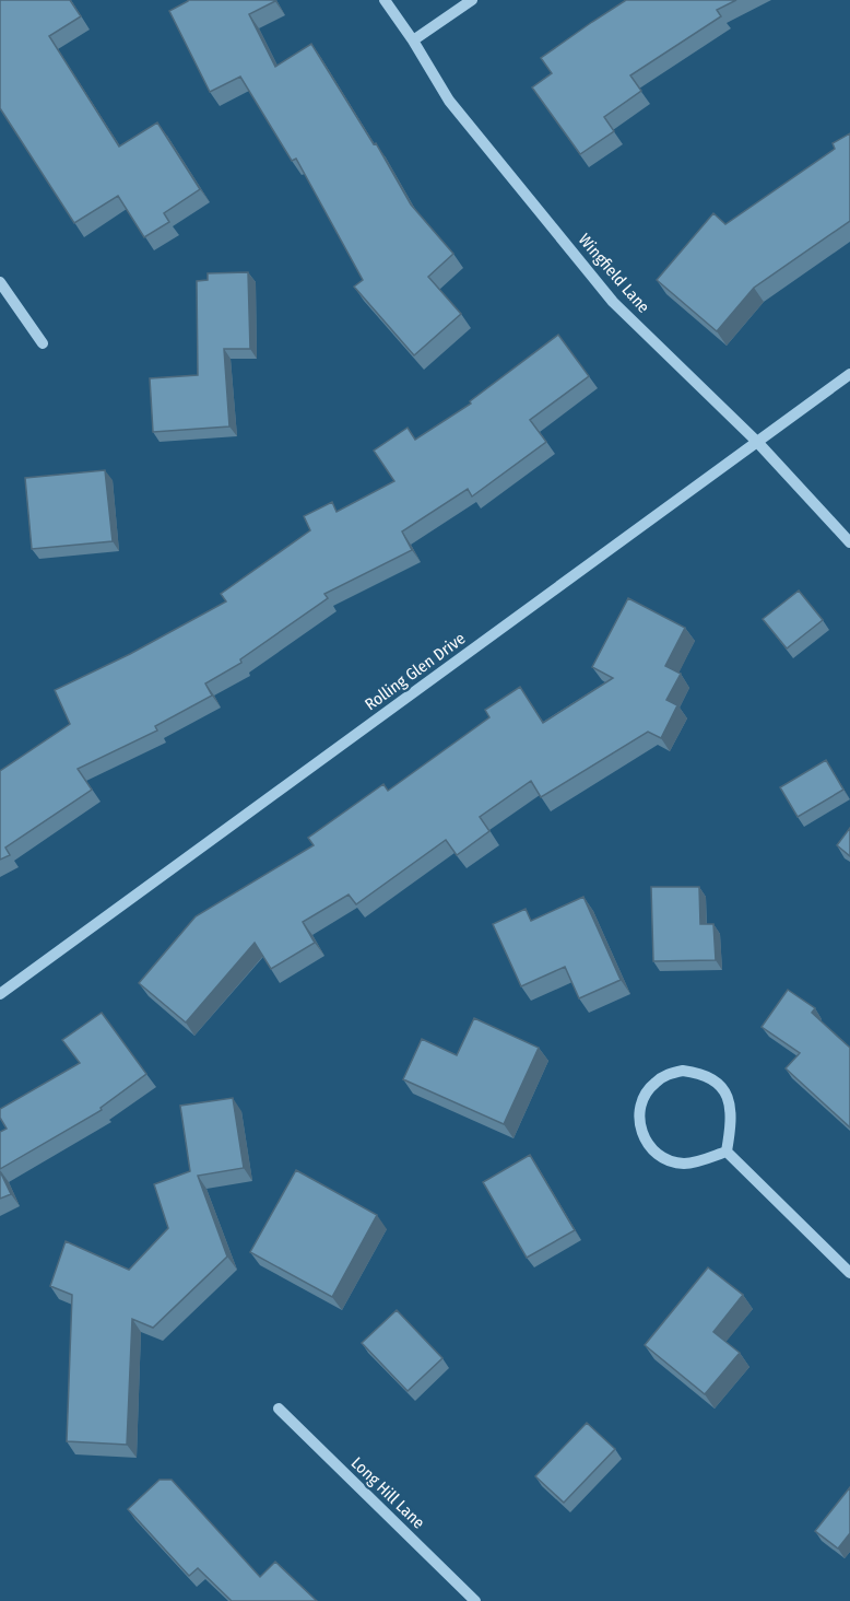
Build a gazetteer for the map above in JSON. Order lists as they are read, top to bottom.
{
  "streets": {
    "street": ["Wingfield Lane", "Rolling Glen Drive", "Long Hill Lane"]
  },
  "crossings": [
    ["Wingfield Lane", "Rolling Glen Drive"]
  ]
}
